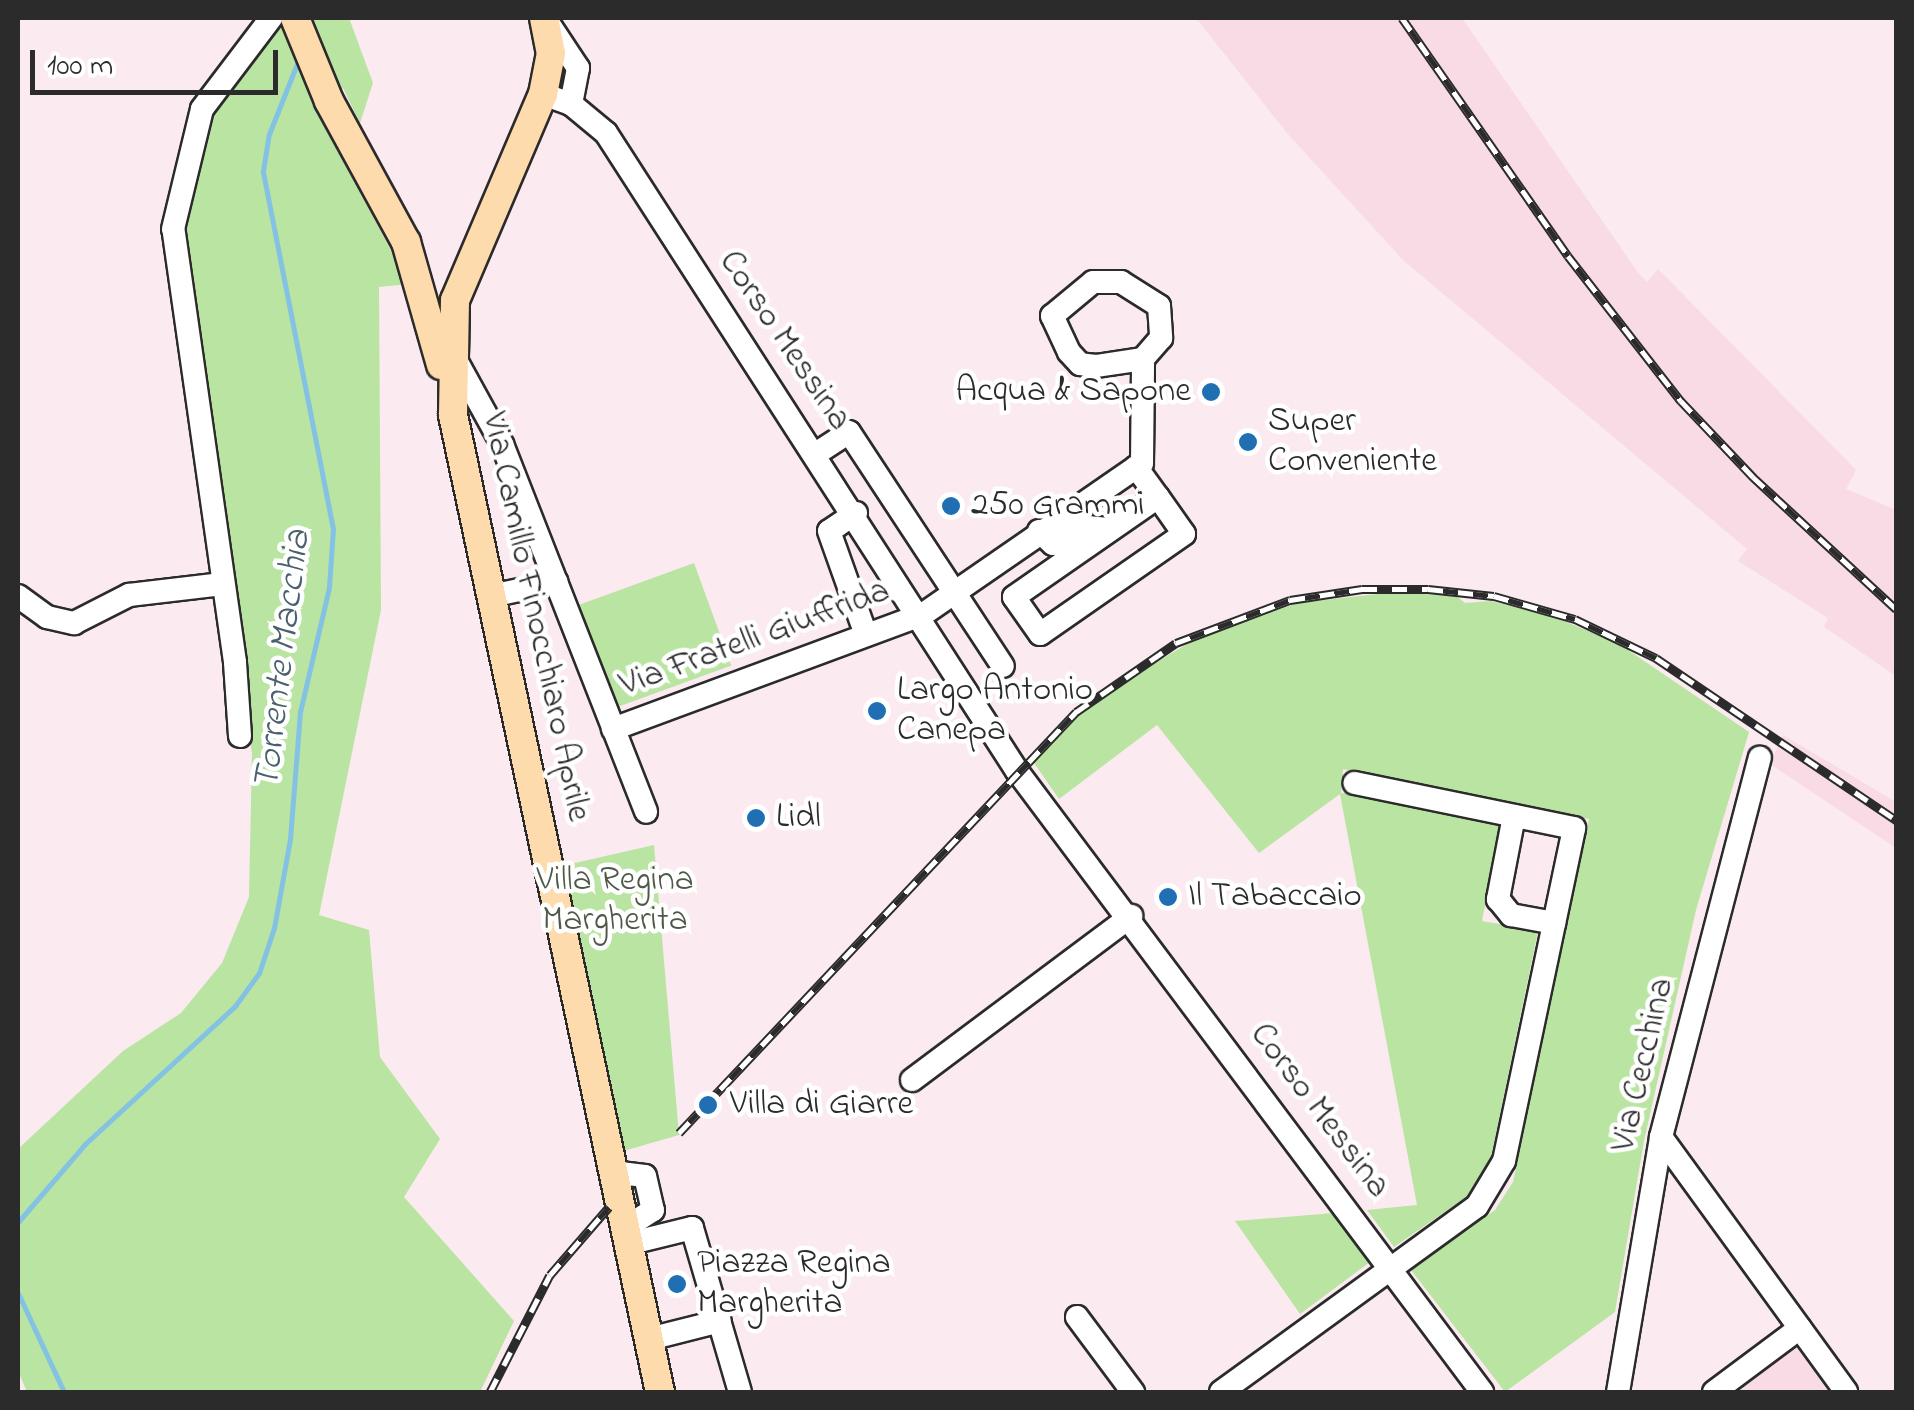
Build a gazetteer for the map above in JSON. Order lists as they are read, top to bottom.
{
  "streets": {
    "main road": ["Via Camillo Finocchiaro Aprile"],
    "street": ["Corso Messina", "Via Fratelli Giuffrida", "Via Cecchina"]
  },
  "crossings": [
    ["Corso Messina", "Via Fratelli Giuffrida"]
  ],
  "water": ["Torrente Macchia"],
  "parks": ["Villa Regina Margherita"],
  "places": [
    "Acqua & Sapone",
    "Super Conveniente",
    "250 Grammi",
    "Largo Antonio Canepa",
    "Lidl",
    "Il Tabaccaio",
    "Villa di Giarre",
    "Piazza Regina Margherita"
  ],
  "scale_bar": "100 m"
}
